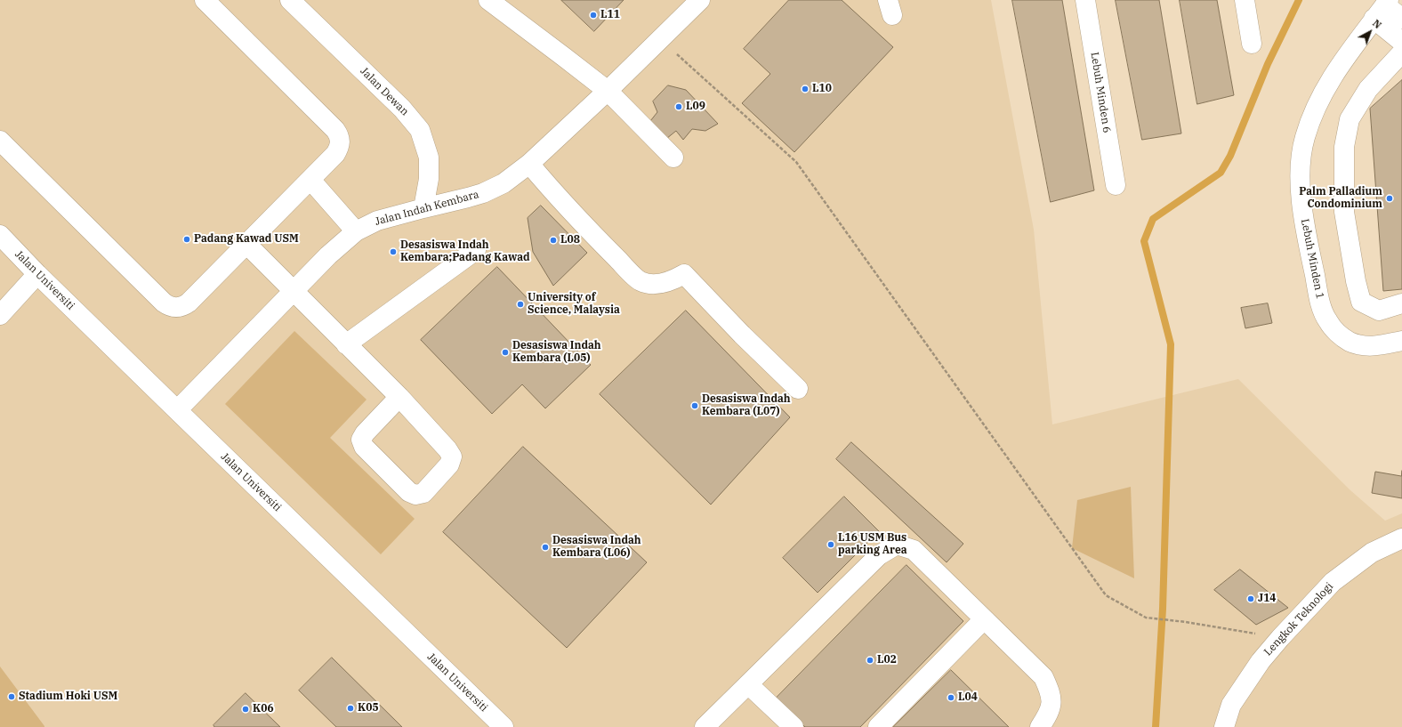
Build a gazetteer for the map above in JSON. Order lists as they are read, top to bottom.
{
  "streets": {
    "street": [
      "Jalan Dewan",
      "Lebuh Minden 6",
      "Jalan Indah Kembara",
      "Lebuh Minden 1",
      "Jalan Universiti",
      "Lengkok Teknologi"
    ]
  },
  "crossings": [
    ["Jalan Dewan", "Jalan Indah Kembara"],
    ["Jalan Indah Kembara", "Jalan Universiti"]
  ],
  "places": [
    "L11",
    "L10",
    "L09",
    "Palm Palladium Condominium",
    "Padang Kawad USM",
    "L08",
    "Desasiswa Indah Kembara;Padang Kawad",
    "University of Science, Malaysia",
    "Desasiswa Indah Kembara (L05)",
    "Desasiswa Indah Kembara (L07)",
    "L16 USM Bus parking Area",
    "Desasiswa Indah Kembara (L06)",
    "J14",
    "L02",
    "Stadium Hoki USM",
    "L04",
    "K05",
    "K06"
  ],
  "north": "top right"
}
